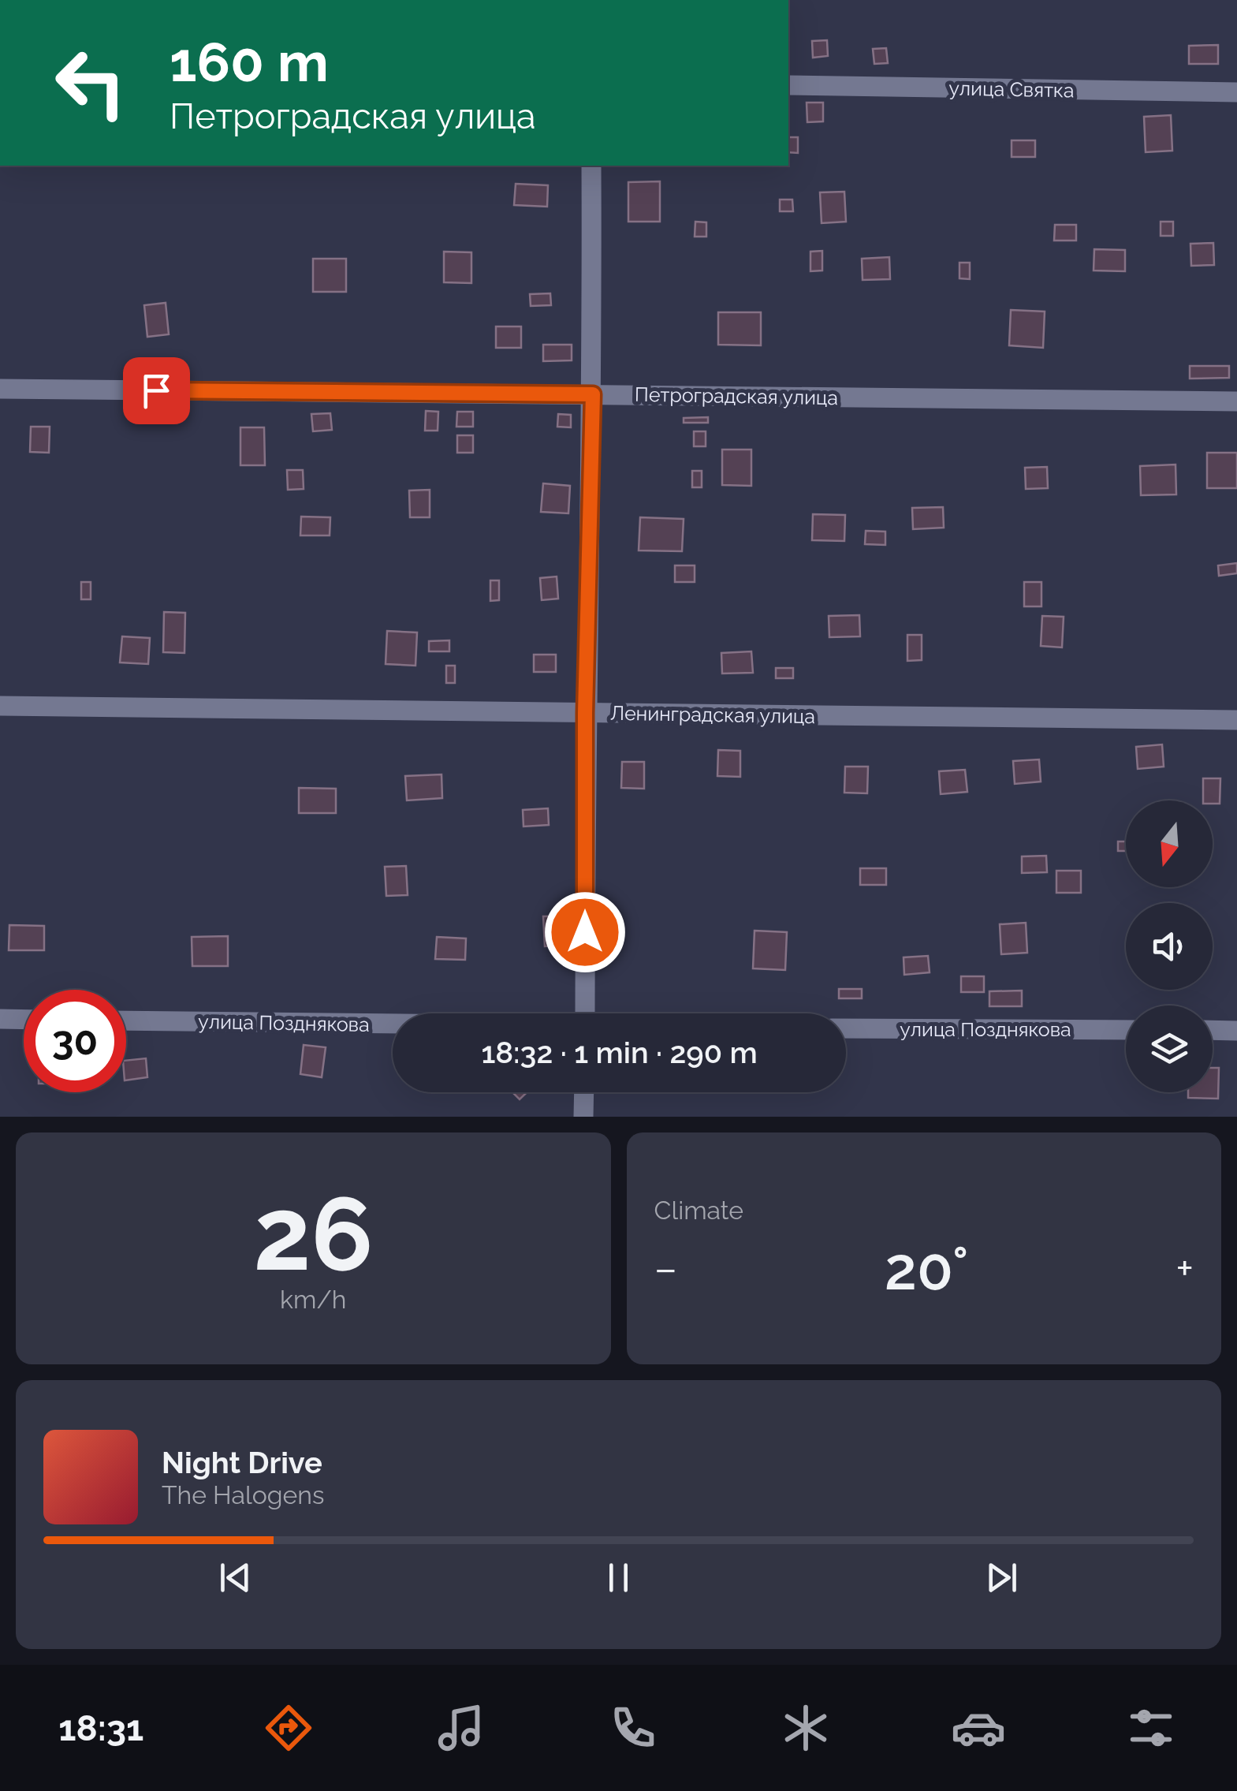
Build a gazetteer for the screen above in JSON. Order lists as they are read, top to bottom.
{
  "streets": {
    "street": [
      "улица Святка",
      "Петроградская улица",
      "Ленинградская улица",
      "улица Позднякова"
    ]
  },
  "north": "bottom",
  "page": {
    "turn": ["160 m", "Петроградская улица"],
    "limit": "30",
    "trip": "18:32 · 1 min · 290 m",
    "tile": [
      ["26", "km/h"],
      "Climate"
    ],
    "heat": ["−", "20°", "+"],
    "song": ["Night Drive", "The Halogens"],
    "tabs": "18:31"
  }
}
